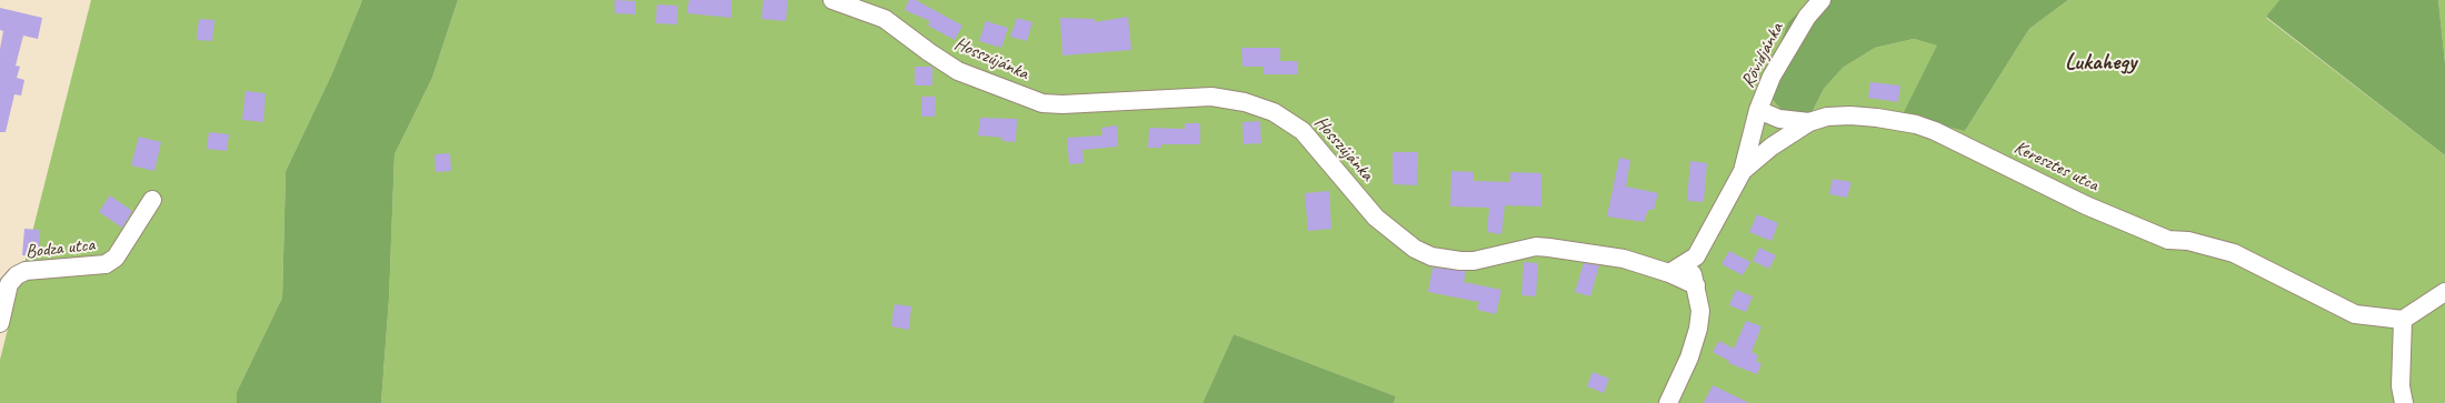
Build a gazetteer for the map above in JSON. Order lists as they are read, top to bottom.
{
  "streets": {
    "street": [
      "Rövidjánka",
      "Hosszújánka",
      "Keresztes utca",
      "Bodza utca"
    ]
  },
  "crossings": [
    ["Rövidjánka", "Keresztes utca"],
    ["Hosszújánka", "Keresztes utca"]
  ],
  "districts": ["Lukahegy"]
}
